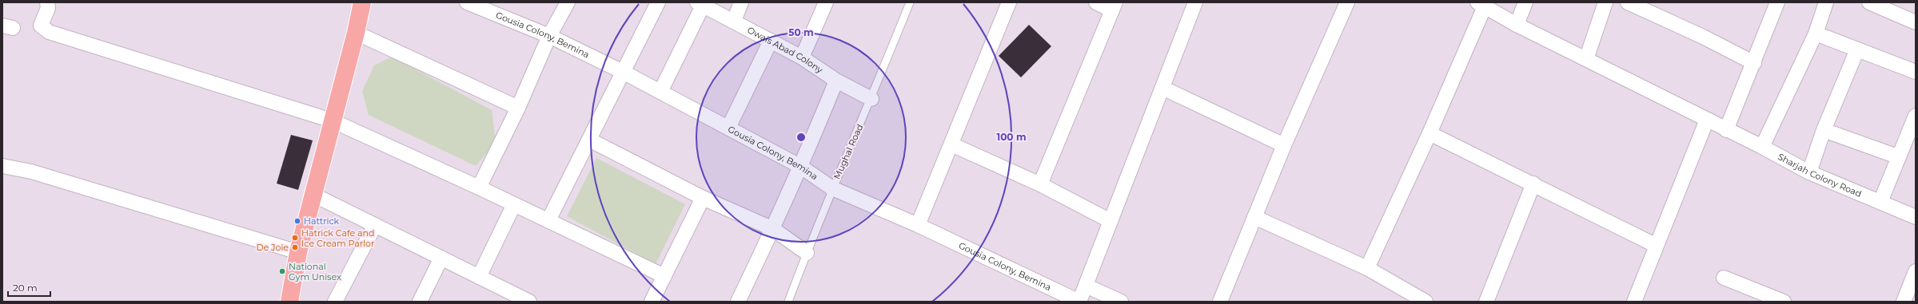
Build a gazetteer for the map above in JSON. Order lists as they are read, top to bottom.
{
  "streets": {
    "street": ["Gousia Colony, Bemina", "Owais Abad Colony", "Sharjah Colony Road"],
    "lane": ["Mughal Road"]
  },
  "crossings": [
    ["Gousia Colony, Bemina", "Mughal Road"],
    ["Owais Abad Colony", "Mughal Road"]
  ],
  "places": [
    "Hattrick",
    "Hatrick Cafe and Ice Cream Parlor",
    "De Joie",
    "National Gym Unisex"
  ],
  "scale_bar": "20 m",
  "rings": ["50 m", "100 m"]
}
